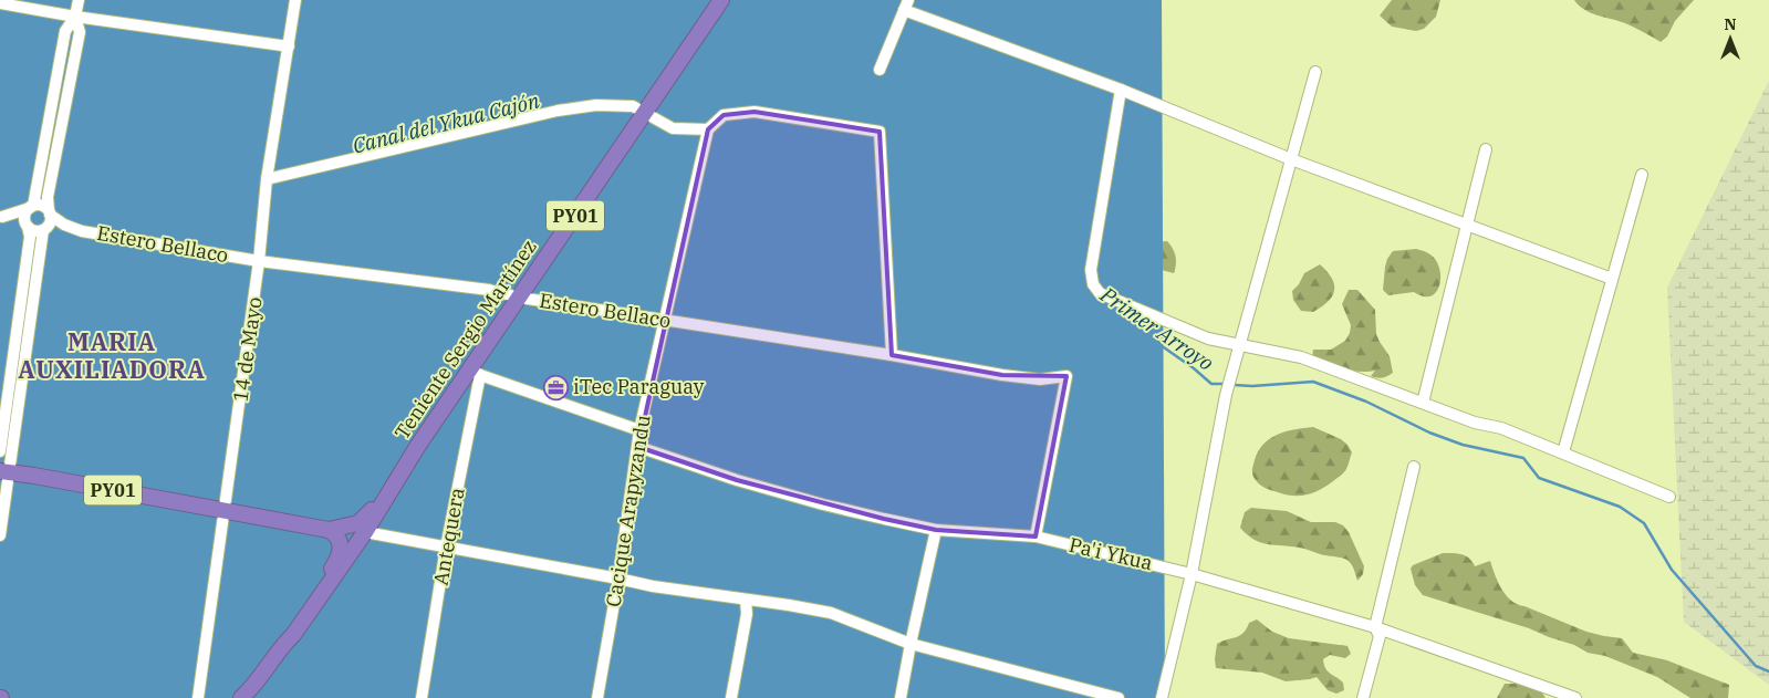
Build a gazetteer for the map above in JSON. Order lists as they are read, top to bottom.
{
  "streets": {
    "highway": ["PY01", "Teniente Sergio Martínez"],
    "street": [
      "Estero Bellaco",
      "14 de Mayo",
      "Cacique Arapyzandu",
      "Antequera",
      "Pa'i Ykua"
    ]
  },
  "crossings": [
    ["PY01", "Teniente Sergio Martínez"],
    ["PY01", "14 de Mayo"],
    ["Estero Bellaco", "Teniente Sergio Martínez"],
    ["Estero Bellaco", "14 de Mayo"],
    ["Estero Bellaco", "Cacique Arapyzandu"],
    ["Estero Bellaco", "Pa'i Ykua"],
    ["Teniente Sergio Martínez", "Antequera"],
    ["Cacique Arapyzandu", "Pa'i Ykua"]
  ],
  "districts": ["MARIA AUXILIADORA"],
  "water": ["Canal del Ykua Cajón", "Primer Arroyo"],
  "places": {
    "office": ["iTec Paraguay"]
  },
  "north": "top"
}
